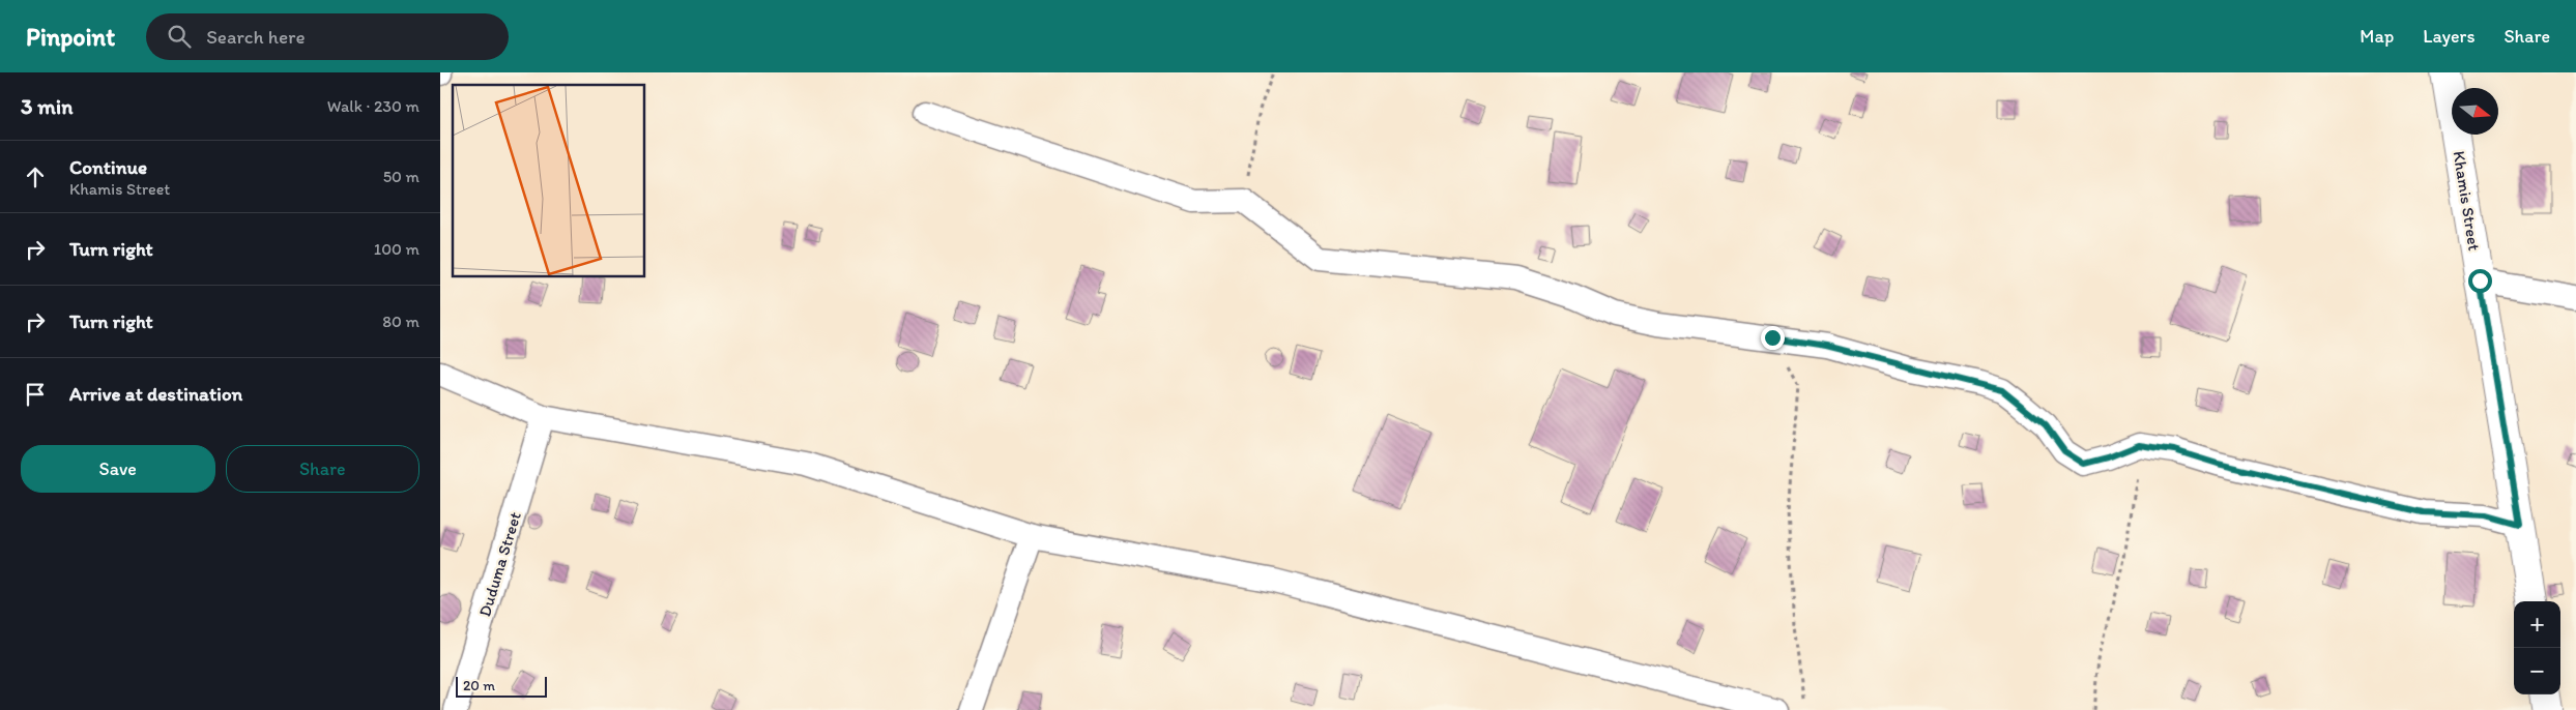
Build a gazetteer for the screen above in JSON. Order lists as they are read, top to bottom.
{
  "streets": {
    "street": ["Khamis Street", "Duduma Street"]
  },
  "scale_bar": "20 m",
  "north": "right",
  "page": {
    "header": "Pinpoint",
    "search": "Search here",
    "nav": ["Map", "Layers", "Share"],
    "heading": ["3 min", "Walk · 230 m"],
    "list": [
      ["Continue", "Khamis Street", "50 m"],
      ["Turn right", "100 m"],
      ["Turn right", "80 m"],
      "Arrive at destination"
    ],
    "buttons": ["Save", "Share"],
    "map_buttons": ["+", "−"],
    "scale": "20 m"
  }
}
